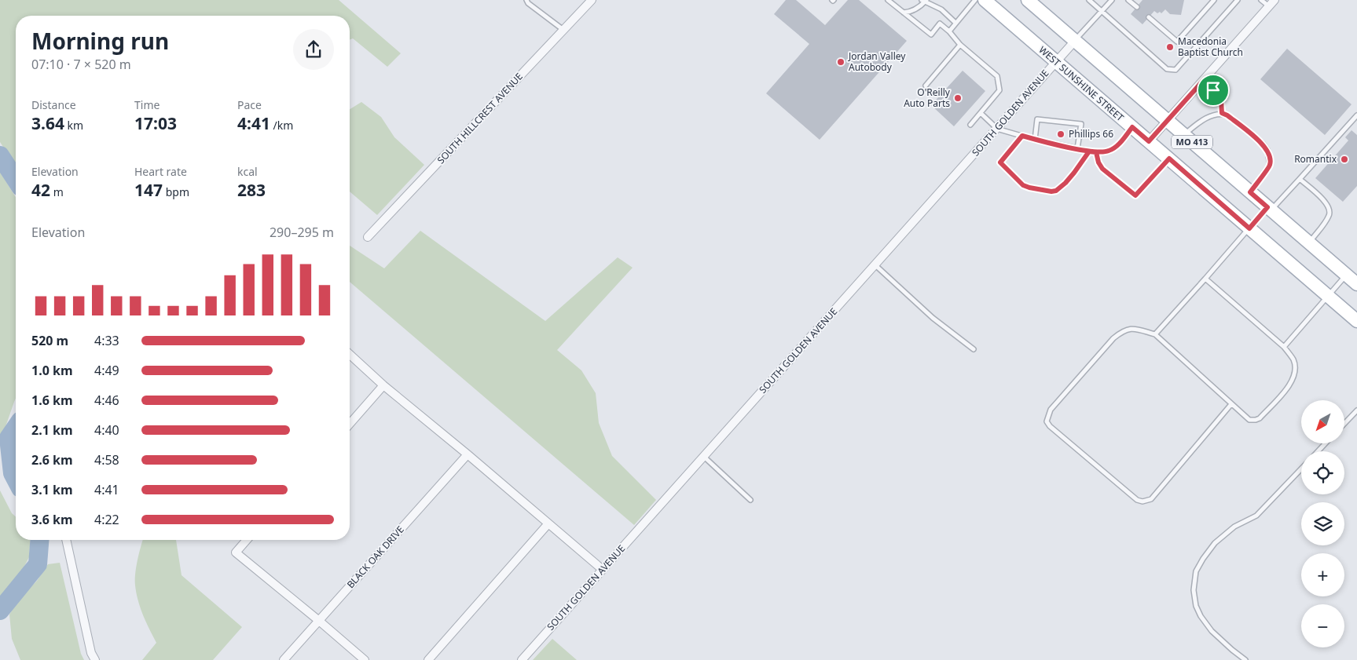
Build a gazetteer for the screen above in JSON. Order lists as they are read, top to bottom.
{
  "streets": {
    "main road": ["WEST SUNSHINE STREET", "MO 413"],
    "street": ["SOUTH GOLDEN AVENUE", "SOUTH HILLCREST AVENUE", "BLACK OAK DRIVE"]
  },
  "crossings": [
    ["WEST SUNSHINE STREET", "SOUTH GOLDEN AVENUE"],
    ["SOUTH GOLDEN AVENUE", "MO 413"]
  ],
  "places": [
    "Macedonia Baptist Church",
    "Jordan Valley Autobody",
    "O'Reilly Auto Parts",
    "Phillips 66",
    "Romantix"
  ],
  "north": "bottom left",
  "page": {
    "heading": ["Morning run", "07:10 · 7 × 520 m"],
    "stats": [
      ["Distance", "3.64 km"],
      ["Time", "17:03"],
      ["Pace", "4:41 /km"],
      ["Elevation", "42 m"],
      ["Heart rate", "147 bpm"],
      ["kcal", "283"]
    ],
    "chart": ["Elevation", "290–295 m"],
    "list": [
      {
        "name": "520 m",
        "note": "4:33"
      },
      {
        "name": "1.0 km",
        "note": "4:49"
      },
      {
        "name": "1.6 km",
        "note": "4:46"
      },
      {
        "name": "2.1 km",
        "note": "4:40"
      },
      {
        "name": "2.6 km",
        "note": "4:58"
      },
      {
        "name": "3.1 km",
        "note": "4:41"
      },
      {
        "name": "3.6 km",
        "note": "4:22"
      }
    ],
    "map_buttons": ["+", "−"]
  }
}
